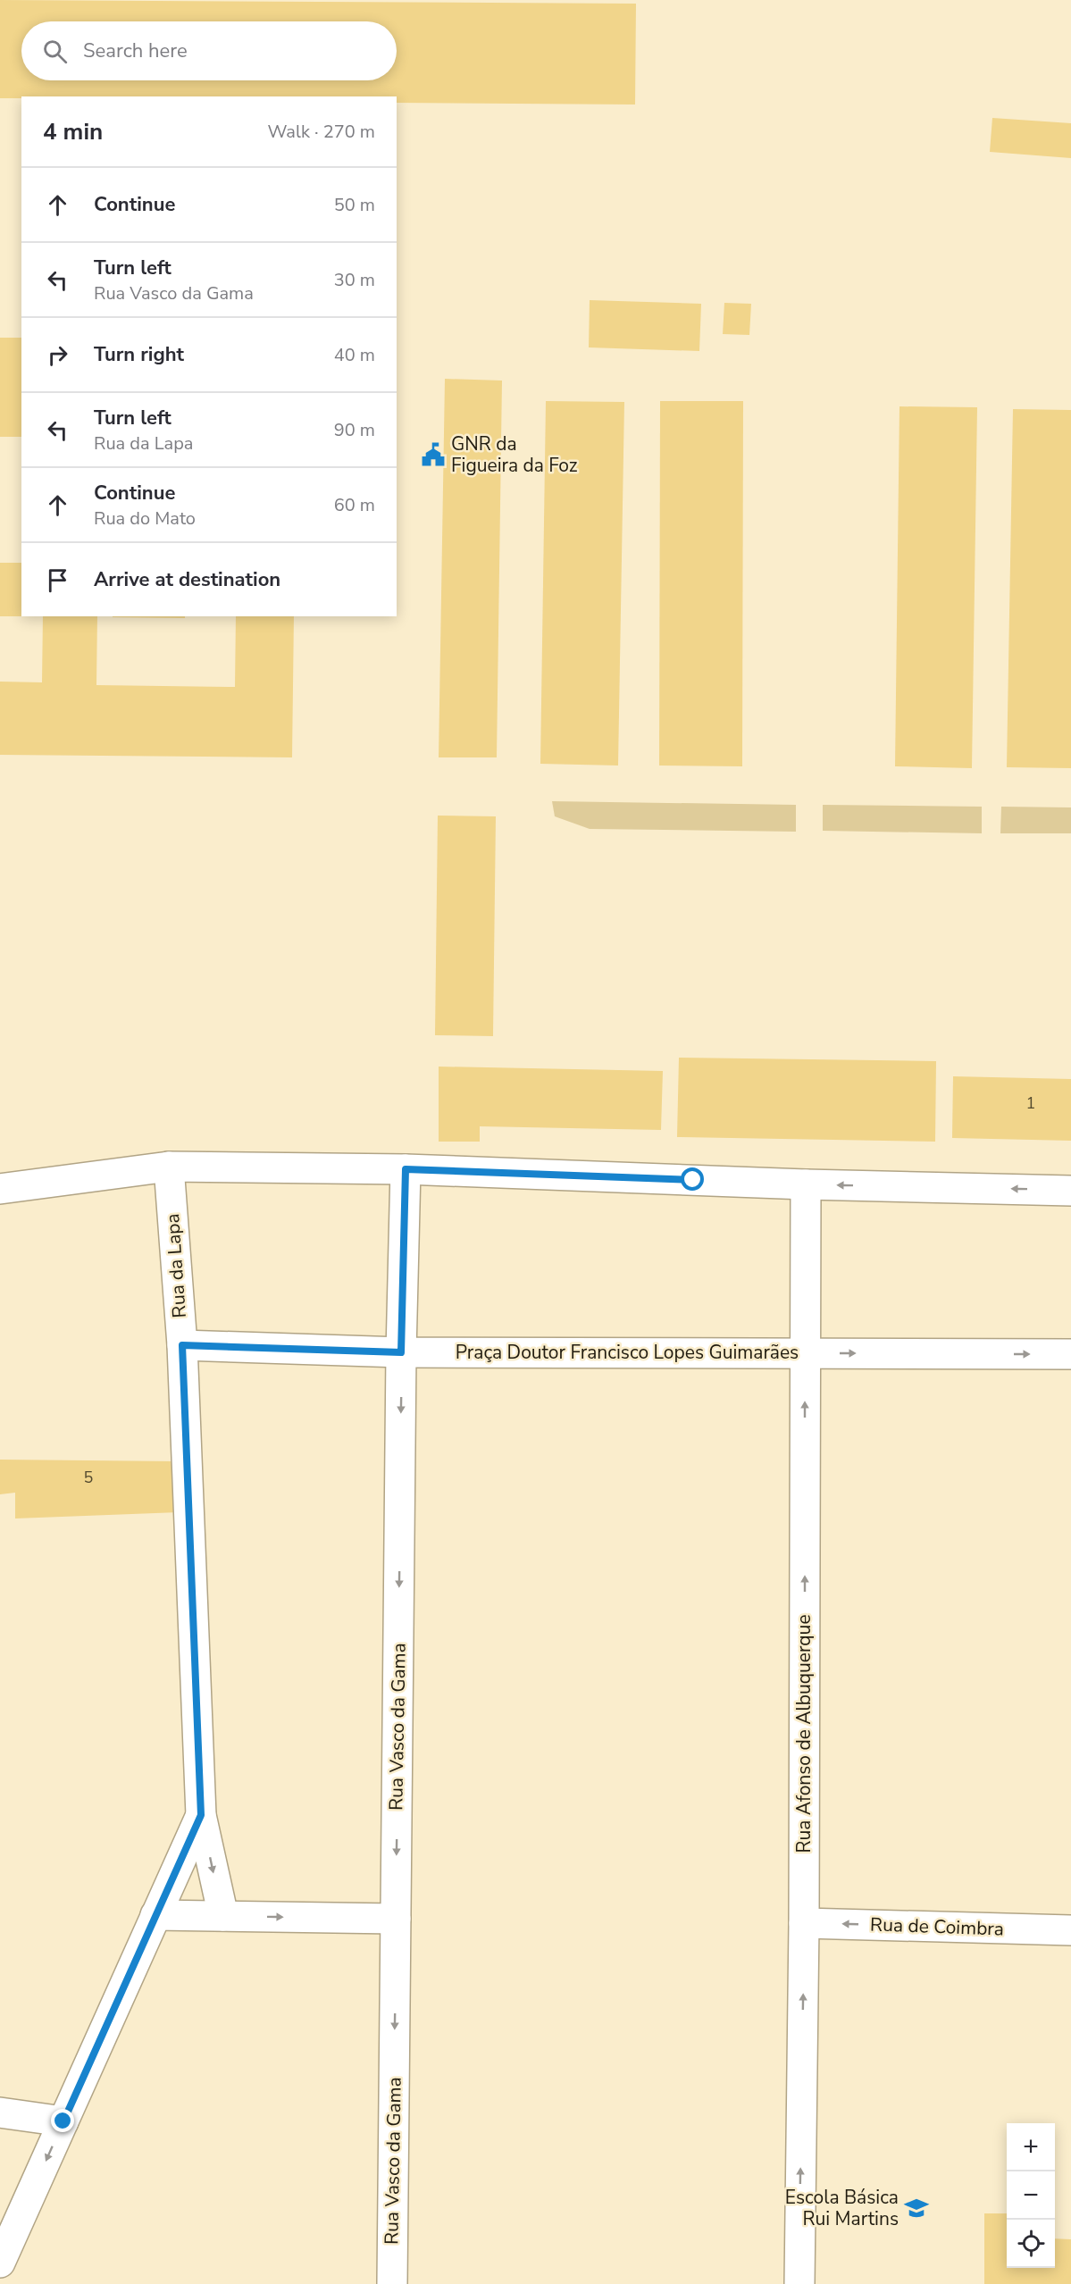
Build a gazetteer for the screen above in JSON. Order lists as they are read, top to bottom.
{
  "streets": {
    "street": [
      "Rua da Lapa",
      "Praça Doutor Francisco Lopes Guimarães",
      "Rua Vasco da Gama",
      "Rua Afonso de Albuquerque",
      "Rua de Coimbra"
    ]
  },
  "crossings": [
    ["Rua da Lapa", "Praça Doutor Francisco Lopes Guimarães"],
    ["Praça Doutor Francisco Lopes Guimarães", "Rua Vasco da Gama"],
    ["Praça Doutor Francisco Lopes Guimarães", "Rua Afonso de Albuquerque"],
    ["Rua Afonso de Albuquerque", "Rua de Coimbra"]
  ],
  "one_way": ["Rua Vasco da Gama", "Rua Afonso de Albuquerque", "Rua de Coimbra"],
  "places": {
    "public building": ["GNR da Figueira da Foz"],
    "school or university": ["Escola Básica Rui Martins"]
  },
  "house_numbers": ["1", "5"],
  "page": {
    "search": "Search here",
    "heading": ["4 min", "Walk · 270 m"],
    "list": [
      ["Continue", "50 m"],
      ["Turn left", "Rua Vasco da Gama", "30 m"],
      ["Turn right", "40 m"],
      ["Turn left", "Rua da Lapa", "90 m"],
      ["Continue", "Rua do Mato", "60 m"],
      "Arrive at destination"
    ],
    "map_buttons": ["+", "−"]
  }
}
